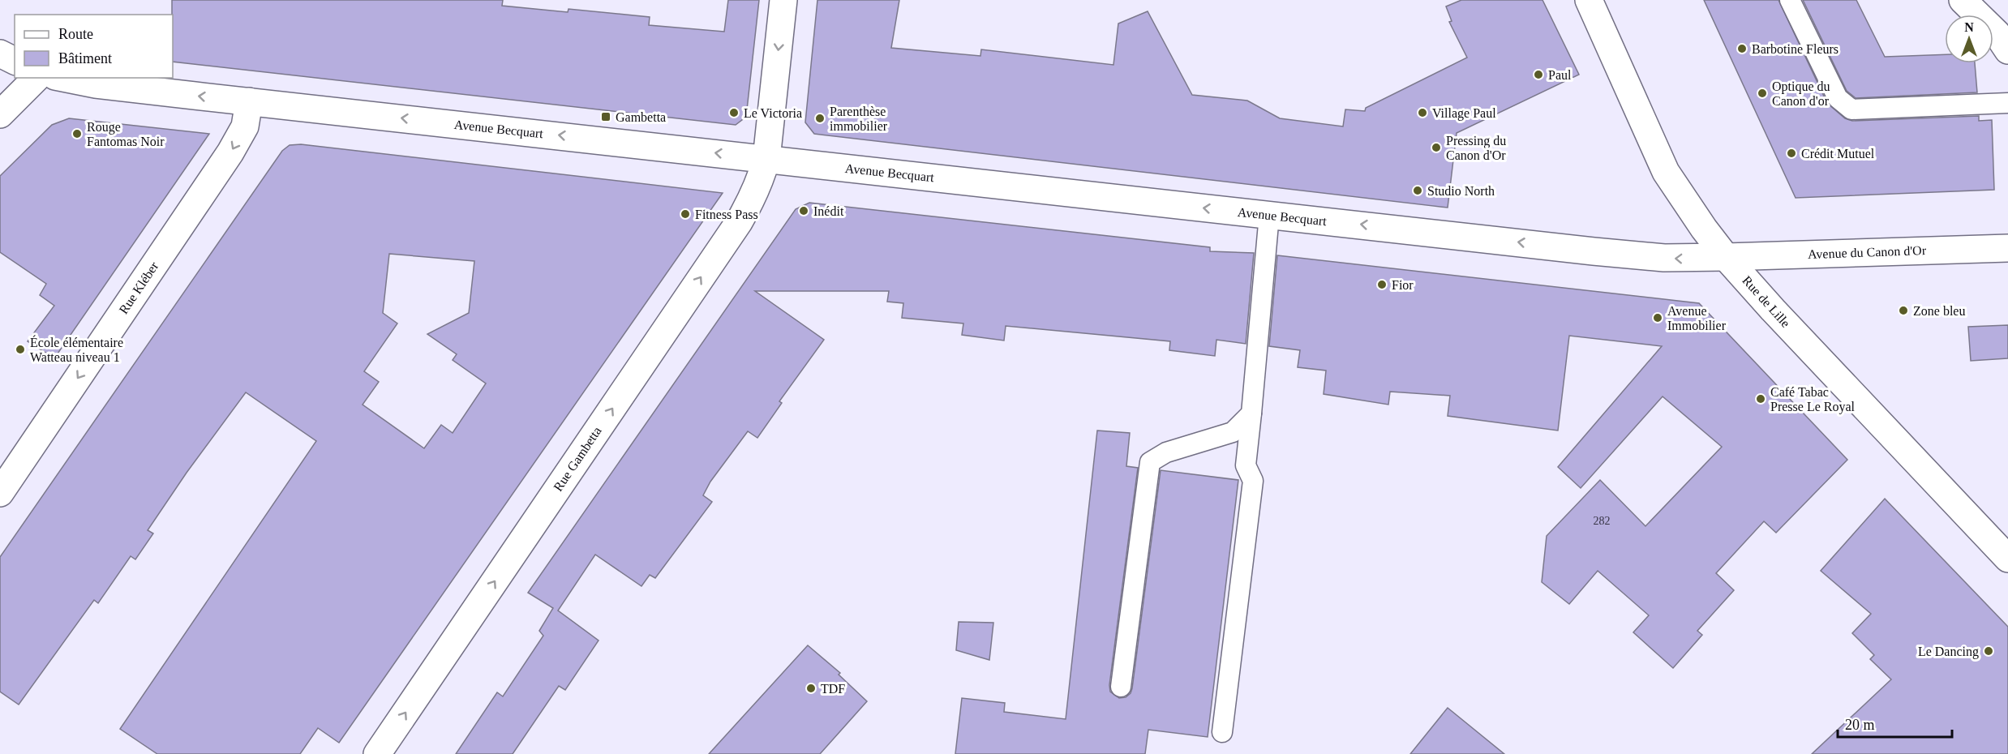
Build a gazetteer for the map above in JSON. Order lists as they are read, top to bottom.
{
  "streets": {
    "street": [
      "Avenue Becquart",
      "Avenue du Canon d'Or",
      "Rue Kléber",
      "Rue de Lille",
      "Rue Gambetta"
    ]
  },
  "crossings": [
    ["Avenue Becquart", "Avenue du Canon d'Or"],
    ["Avenue Becquart", "Rue Kléber"],
    ["Avenue Becquart", "Rue de Lille"],
    ["Avenue Becquart", "Rue Gambetta"],
    ["Avenue du Canon d'Or", "Rue de Lille"]
  ],
  "one_way": ["Avenue Becquart", "Rue Kléber"],
  "places": {
    "other": [
      "Barbotine Fleurs",
      "Paul",
      "Optique du Canon d'or",
      "Le Victoria",
      "Village Paul",
      "Parenthèse immobilier",
      "Rouge Fantomas Noir",
      "Pressing du Canon d'Or",
      "Crédit Mutuel",
      "Studio North",
      "Inédit",
      "Fitness Pass",
      "Fior",
      "Zone bleu",
      "Avenue Immobilier",
      "École élémentaire Watteau niveau 1",
      "Café Tabac Presse Le Royal",
      "Le Dancing",
      "TDF"
    ],
    "transit": ["Gambetta"]
  },
  "house_numbers": ["282"],
  "legend": ["Route", "Bâtiment"],
  "scale_bar": "20 m",
  "north": "top"
}
